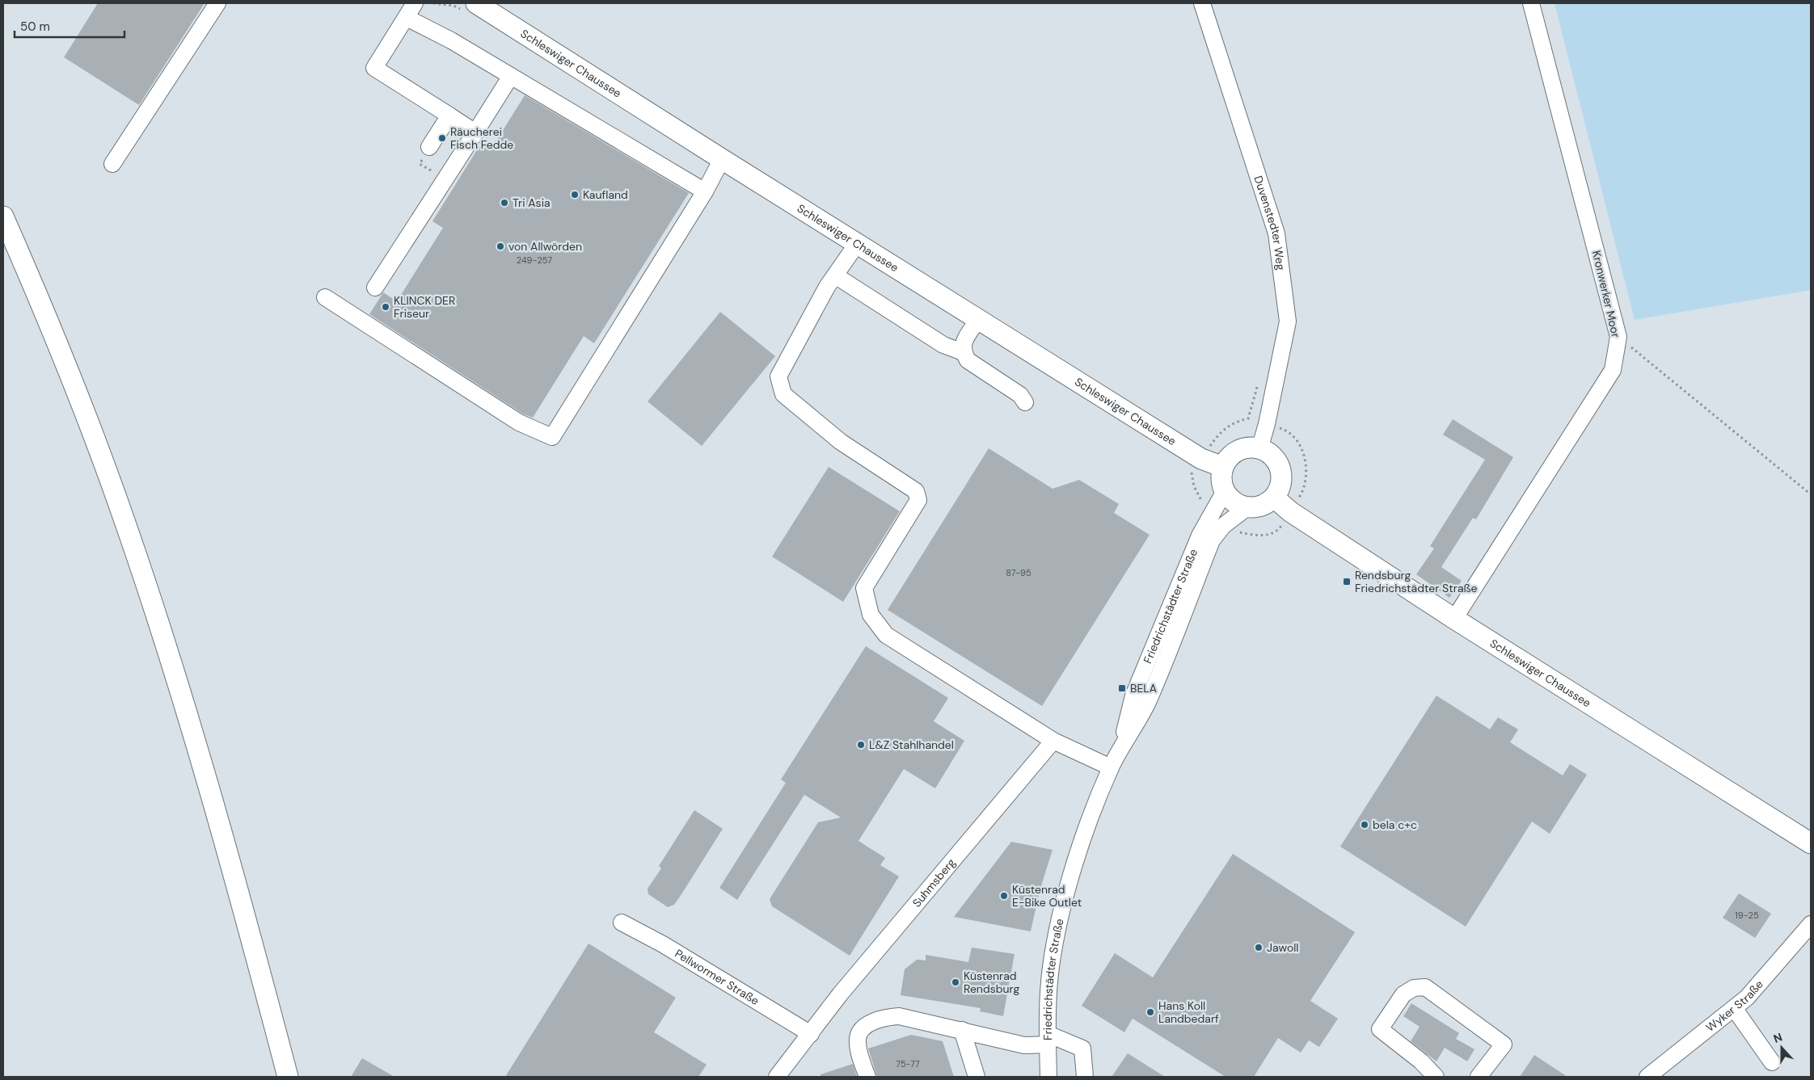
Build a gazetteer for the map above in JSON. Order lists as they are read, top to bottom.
{
  "streets": {
    "main road": ["Schleswiger Chaussee"],
    "street": [
      "Duvenstedter Weg",
      "Kronwerker Moor",
      "Friedrichstädter Straße",
      "Suhmsberg",
      "Pellwormer Straße",
      "Wyker Straße"
    ]
  },
  "crossings": [
    ["Schleswiger Chaussee", "Duvenstedter Weg"],
    ["Schleswiger Chaussee", "Kronwerker Moor"],
    ["Schleswiger Chaussee", "Friedrichstädter Straße"],
    ["Duvenstedter Weg", "Friedrichstädter Straße"],
    ["Suhmsberg", "Pellwormer Straße"]
  ],
  "places": {
    "other": [
      "Räucherei Fisch Fedde",
      "Kaufland",
      "Tri Asia",
      "von Allwörden",
      "KLINCK DER Friseur",
      "L&Z Stahlhandel",
      "bela c+c",
      "Küstenrad E-Bike Outlet",
      "Jawoll",
      "Küstenrad Rendsburg",
      "Hans Koll Landbedarf"
    ],
    "transit": ["Rendsburg Friedrichstädter Straße", "BELA"]
  },
  "house_numbers": [
    "249-257",
    "87-95",
    "19-25",
    "75-77"
  ],
  "scale_bar": "50 m",
  "north": "top"
}
